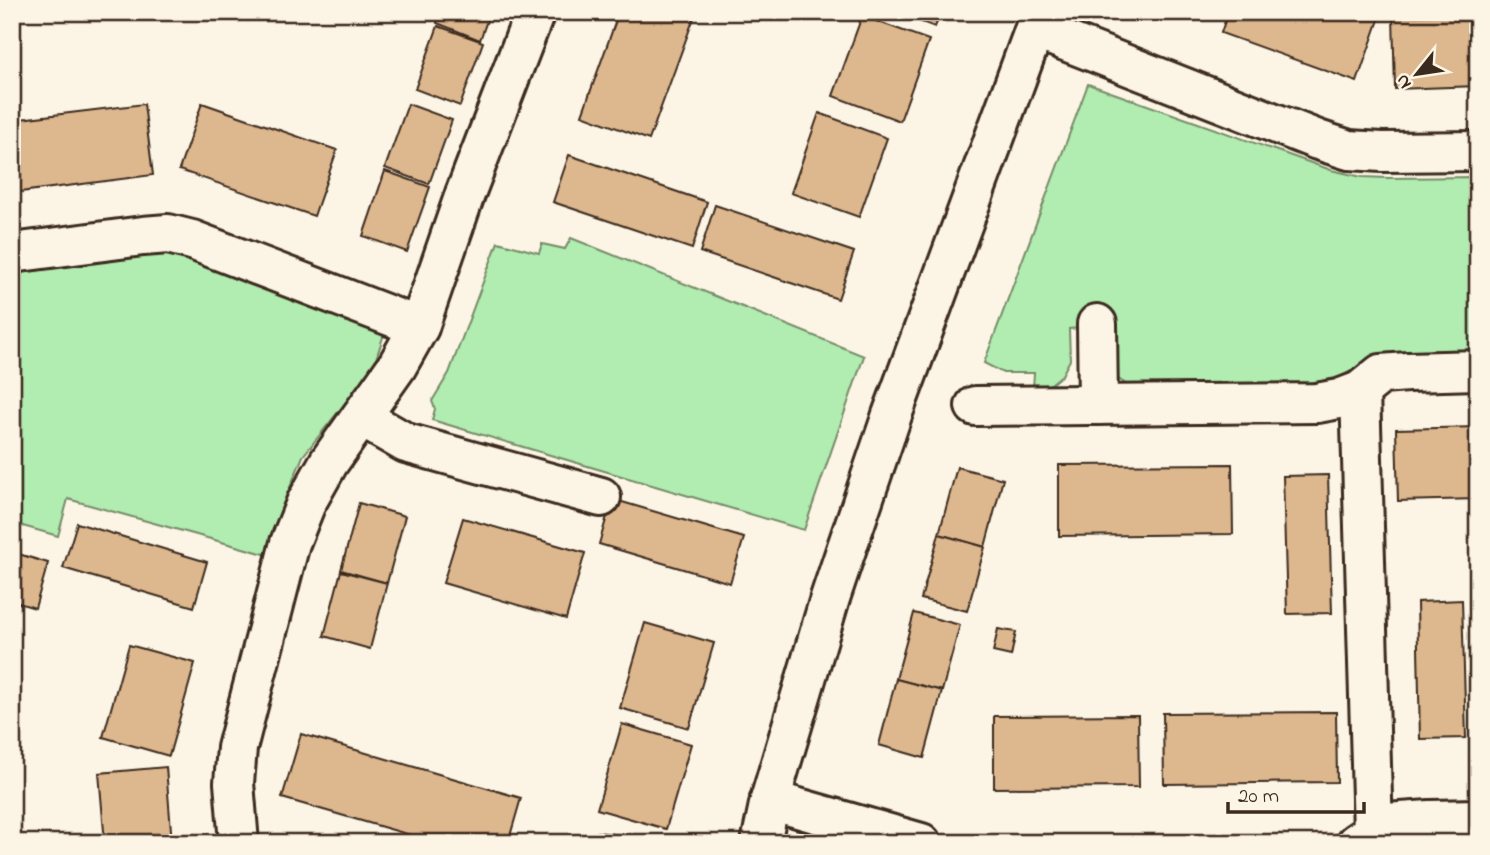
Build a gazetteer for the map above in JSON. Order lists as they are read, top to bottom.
{
  "scale_bar": "20 m",
  "north": "bottom left"
}
